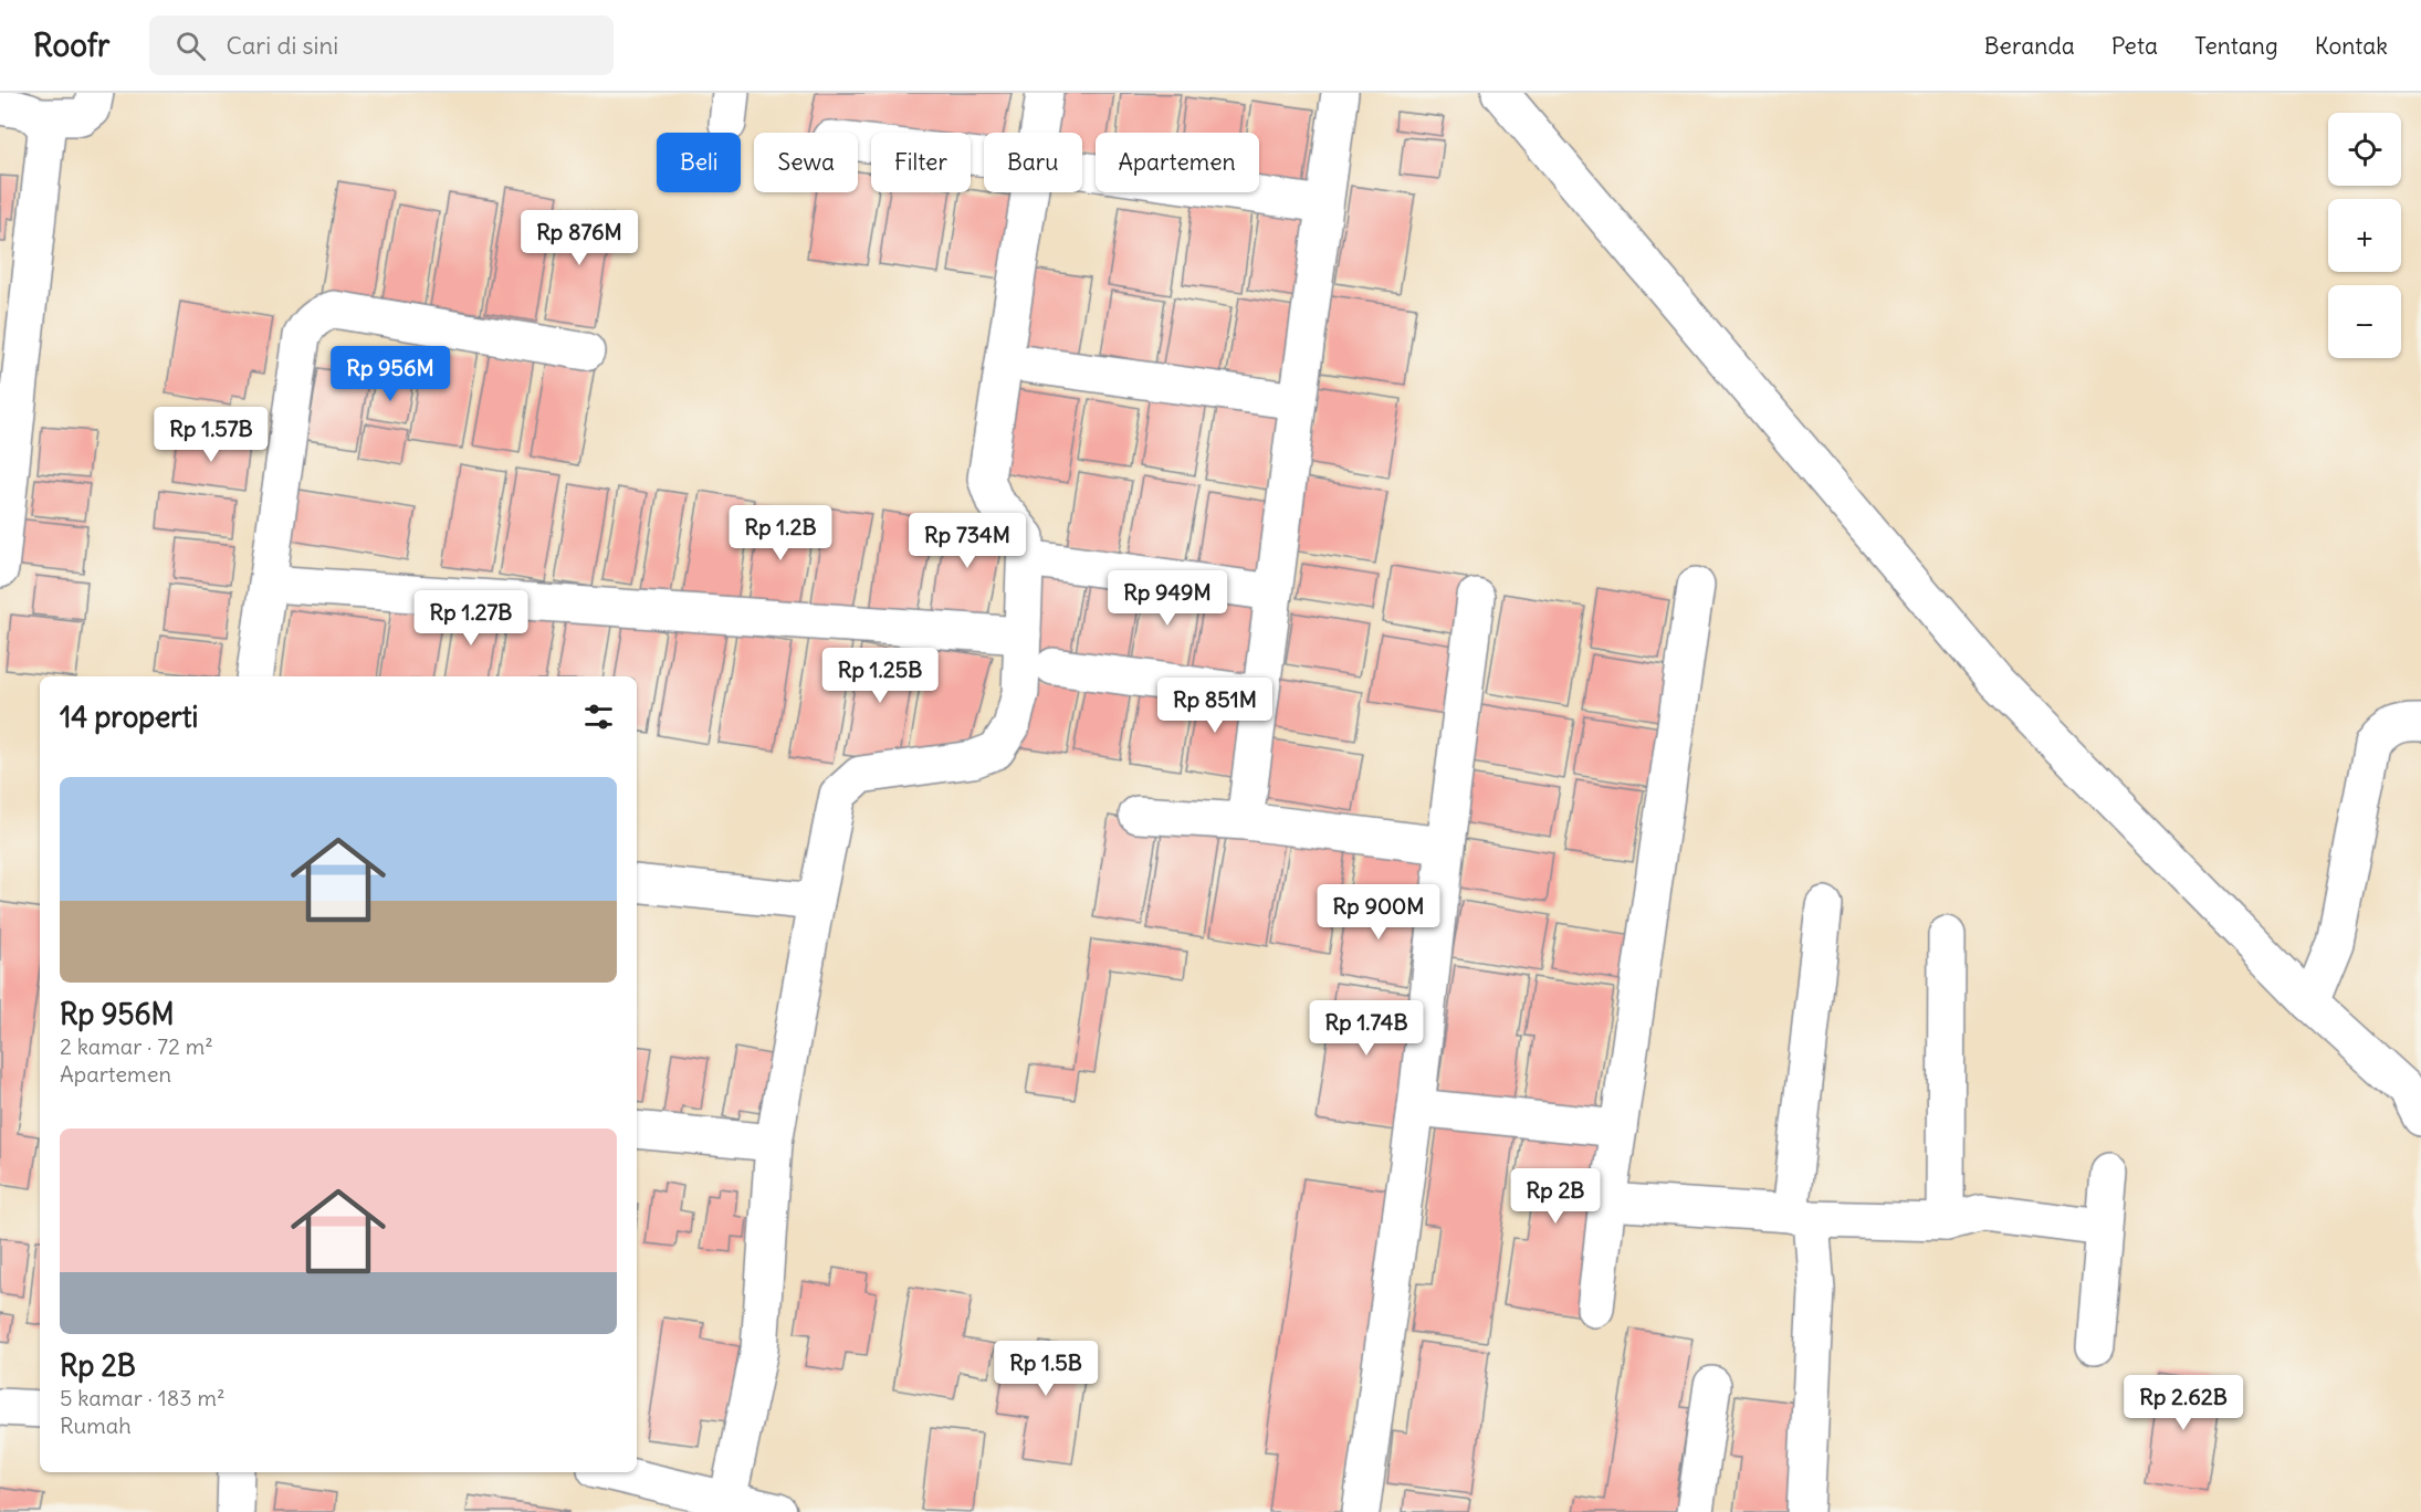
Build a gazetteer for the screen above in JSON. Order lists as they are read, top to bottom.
{
  "page": {
    "header": "Roofr",
    "search": "Cari di sini",
    "nav": [
      "Beranda",
      "Peta",
      "Tentang",
      "Kontak"
    ],
    "map_buttons": ["+", "−"],
    "chip": [
      "Beli",
      "Sewa",
      "Filter",
      "Baru",
      "Apartemen"
    ],
    "price": [
      "Rp 876M",
      "Rp 956M",
      "Rp 1.57B",
      "Rp 1.2B",
      "Rp 734M",
      "Rp 949M",
      "Rp 1.27B",
      "Rp 1.25B",
      "Rp 851M",
      "Rp 900M",
      "Rp 1.74B",
      "Rp 2B",
      "Rp 1.5B",
      "Rp 2.62B"
    ],
    "heading": "14 properti",
    "list": [
      {
        "name": "Rp 956M",
        "note": "2 kamar · 72 m² · Apartemen"
      },
      {
        "name": "Rp 2B",
        "note": "5 kamar · 183 m² · Rumah"
      }
    ]
  }
}
